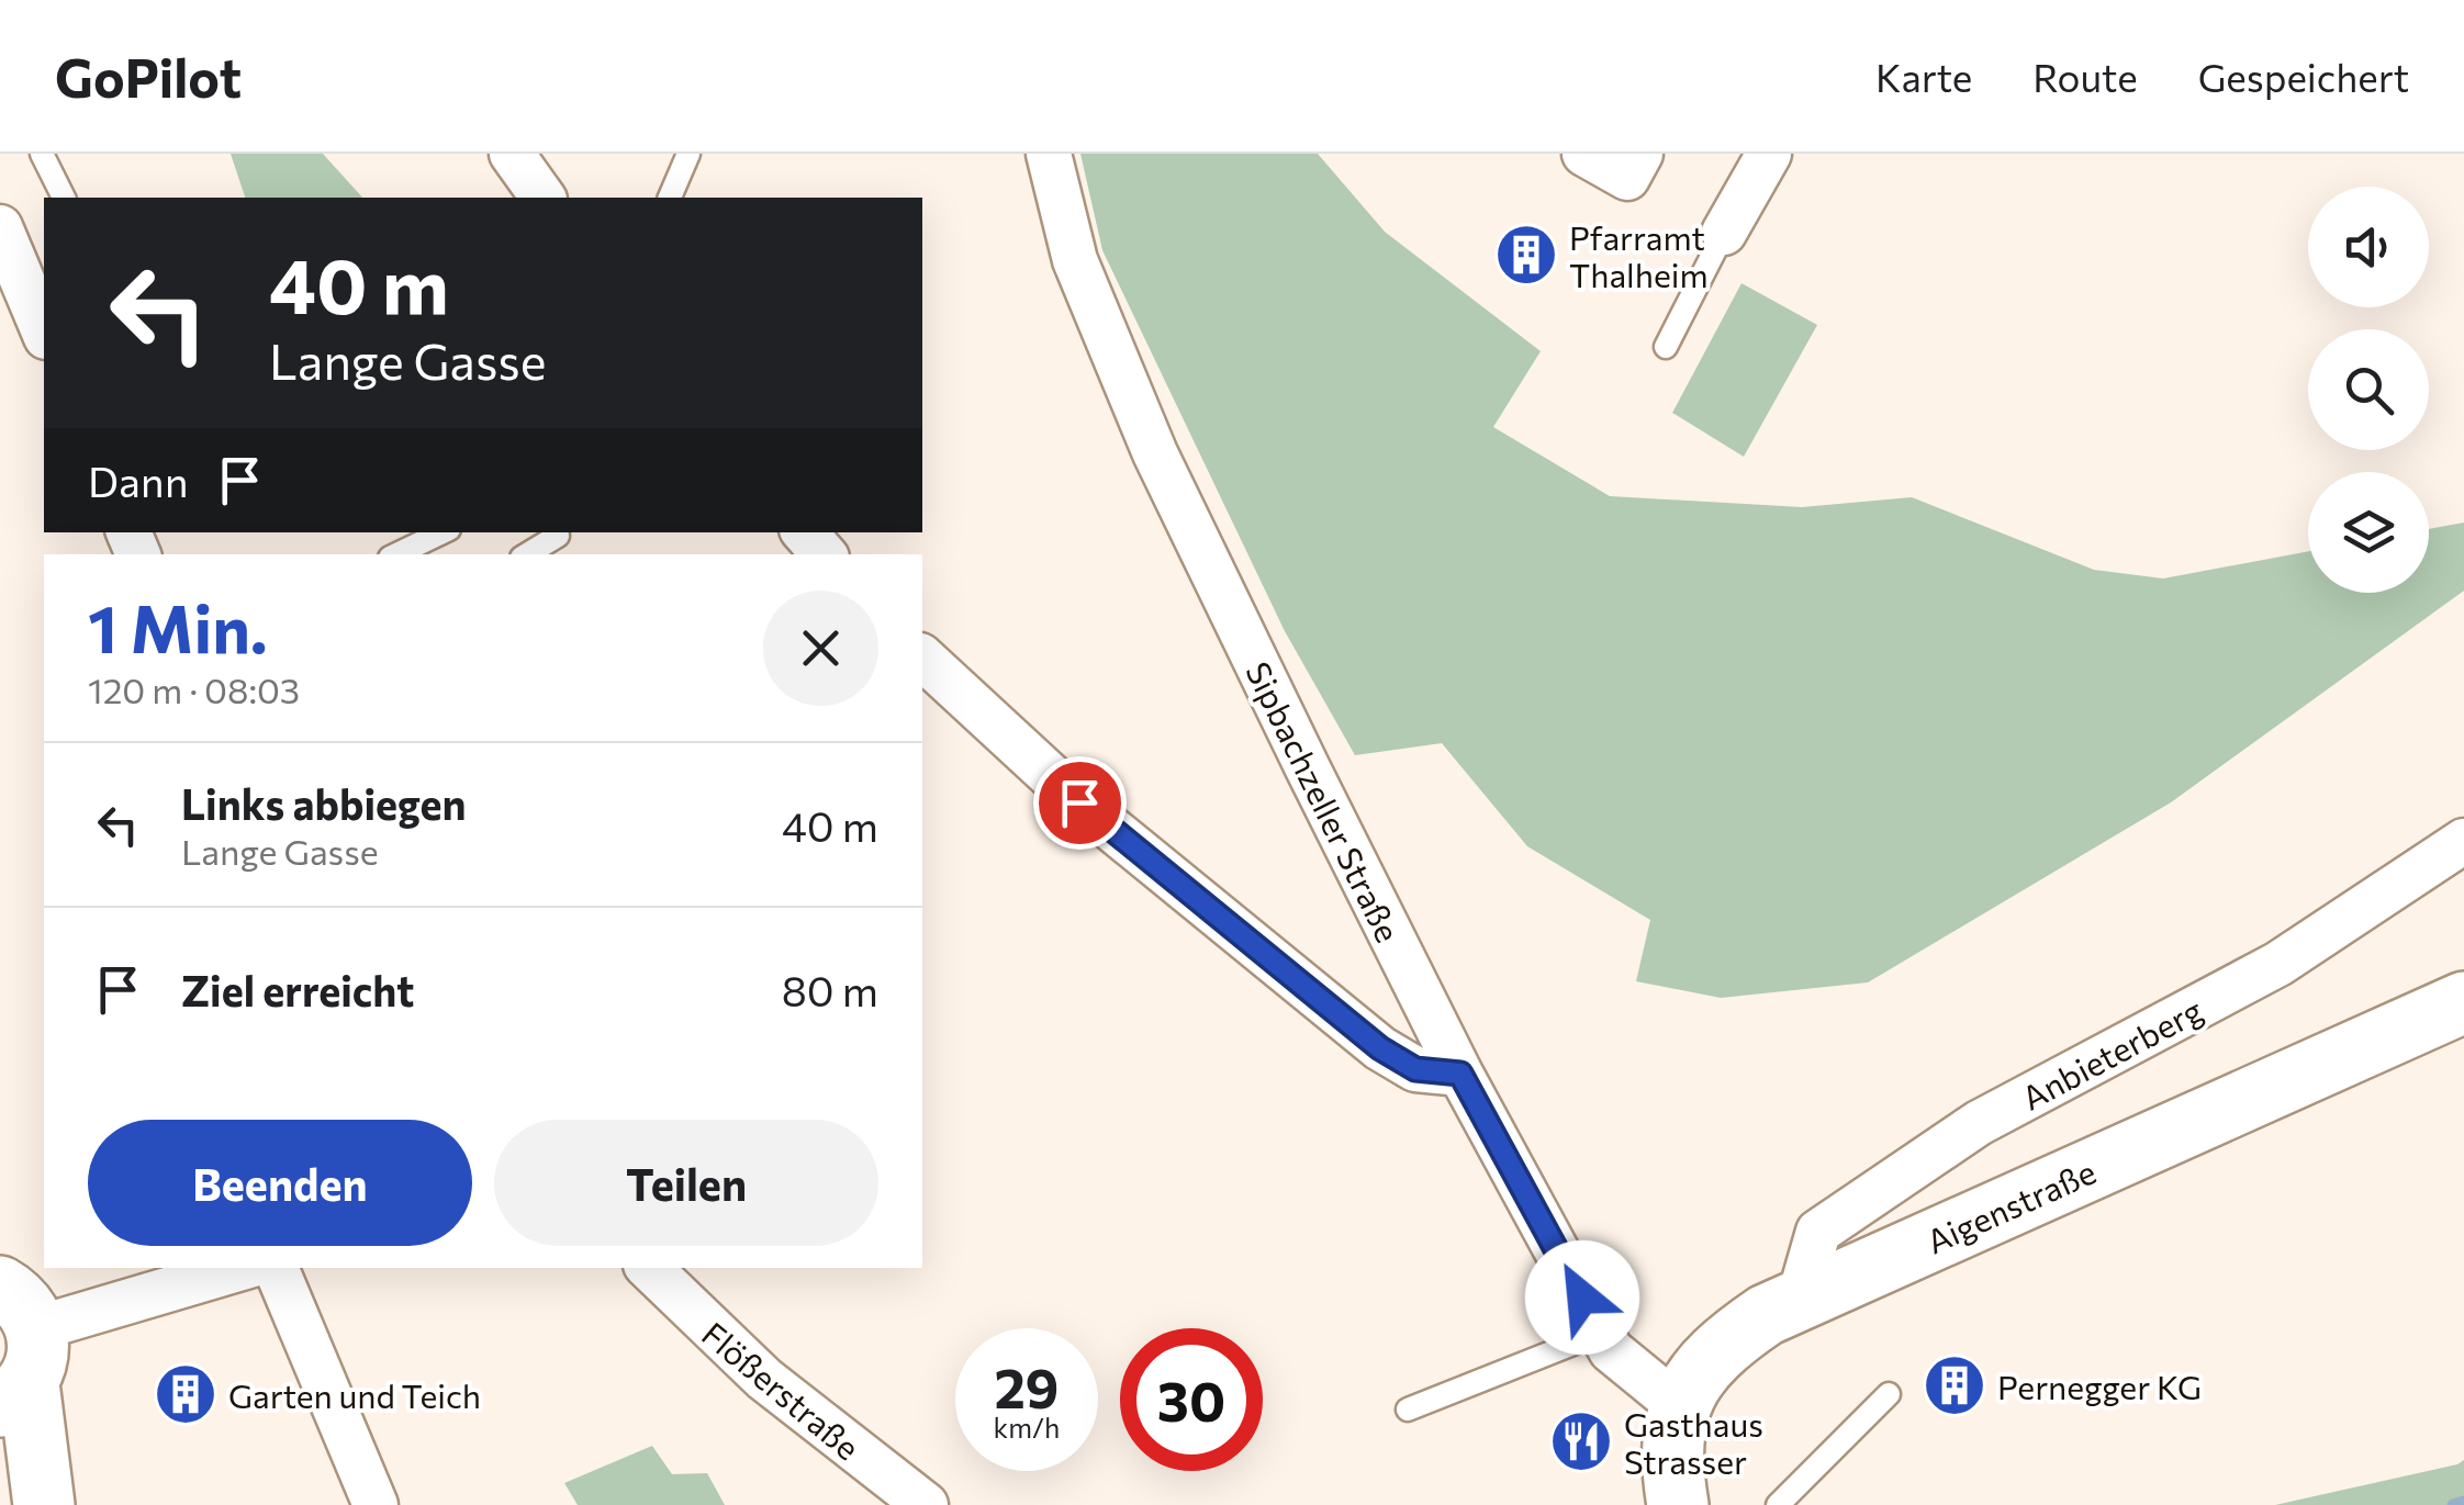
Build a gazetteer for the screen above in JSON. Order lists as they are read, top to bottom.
{
  "streets": {
    "street": [
      "Sipbachzeller Straße",
      "Anbieterberg",
      "Aigenstraße",
      "Flößerstraße"
    ]
  },
  "crossings": [
    ["Sipbachzeller Straße", "Aigenstraße"],
    ["Anbieterberg", "Aigenstraße"]
  ],
  "places": {
    "building": ["Pfarramt Thalheim", "Pernegger KG", "Garten und Teich"],
    "restaurant": ["Gasthaus Strasser"]
  },
  "page": {
    "header": "GoPilot",
    "nav": ["Karte", "Route", "Gespeichert"],
    "turn": ["40 m", "Lange Gasse"],
    "then": "Dann",
    "heading": ["1 Min.", "120 m · 08:03"],
    "list": [
      {
        "name": "Links abbiegen",
        "note": "Lange Gasse",
        "value": "40 m"
      },
      {
        "name": "Ziel erreicht",
        "value": "80 m"
      }
    ],
    "buttons": ["Beenden", "Teilen"],
    "speed": "29 km/h",
    "limit": "30"
  }
}
